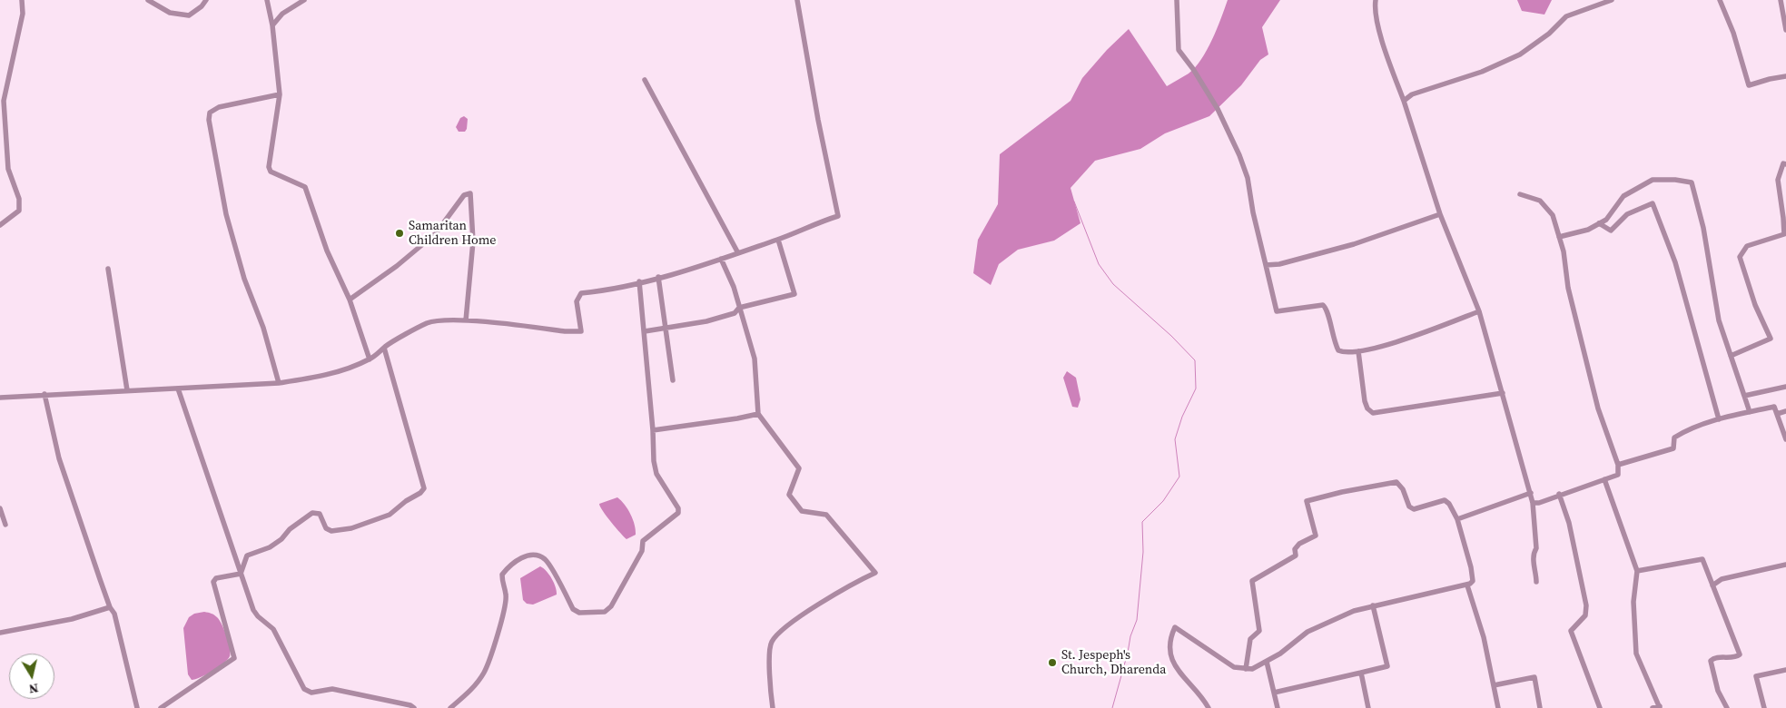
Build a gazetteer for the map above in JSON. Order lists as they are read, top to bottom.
{
  "places": ["Samaritan Children Home", "St. Jespeph's Church, Dharenda"],
  "north": "bottom"
}
